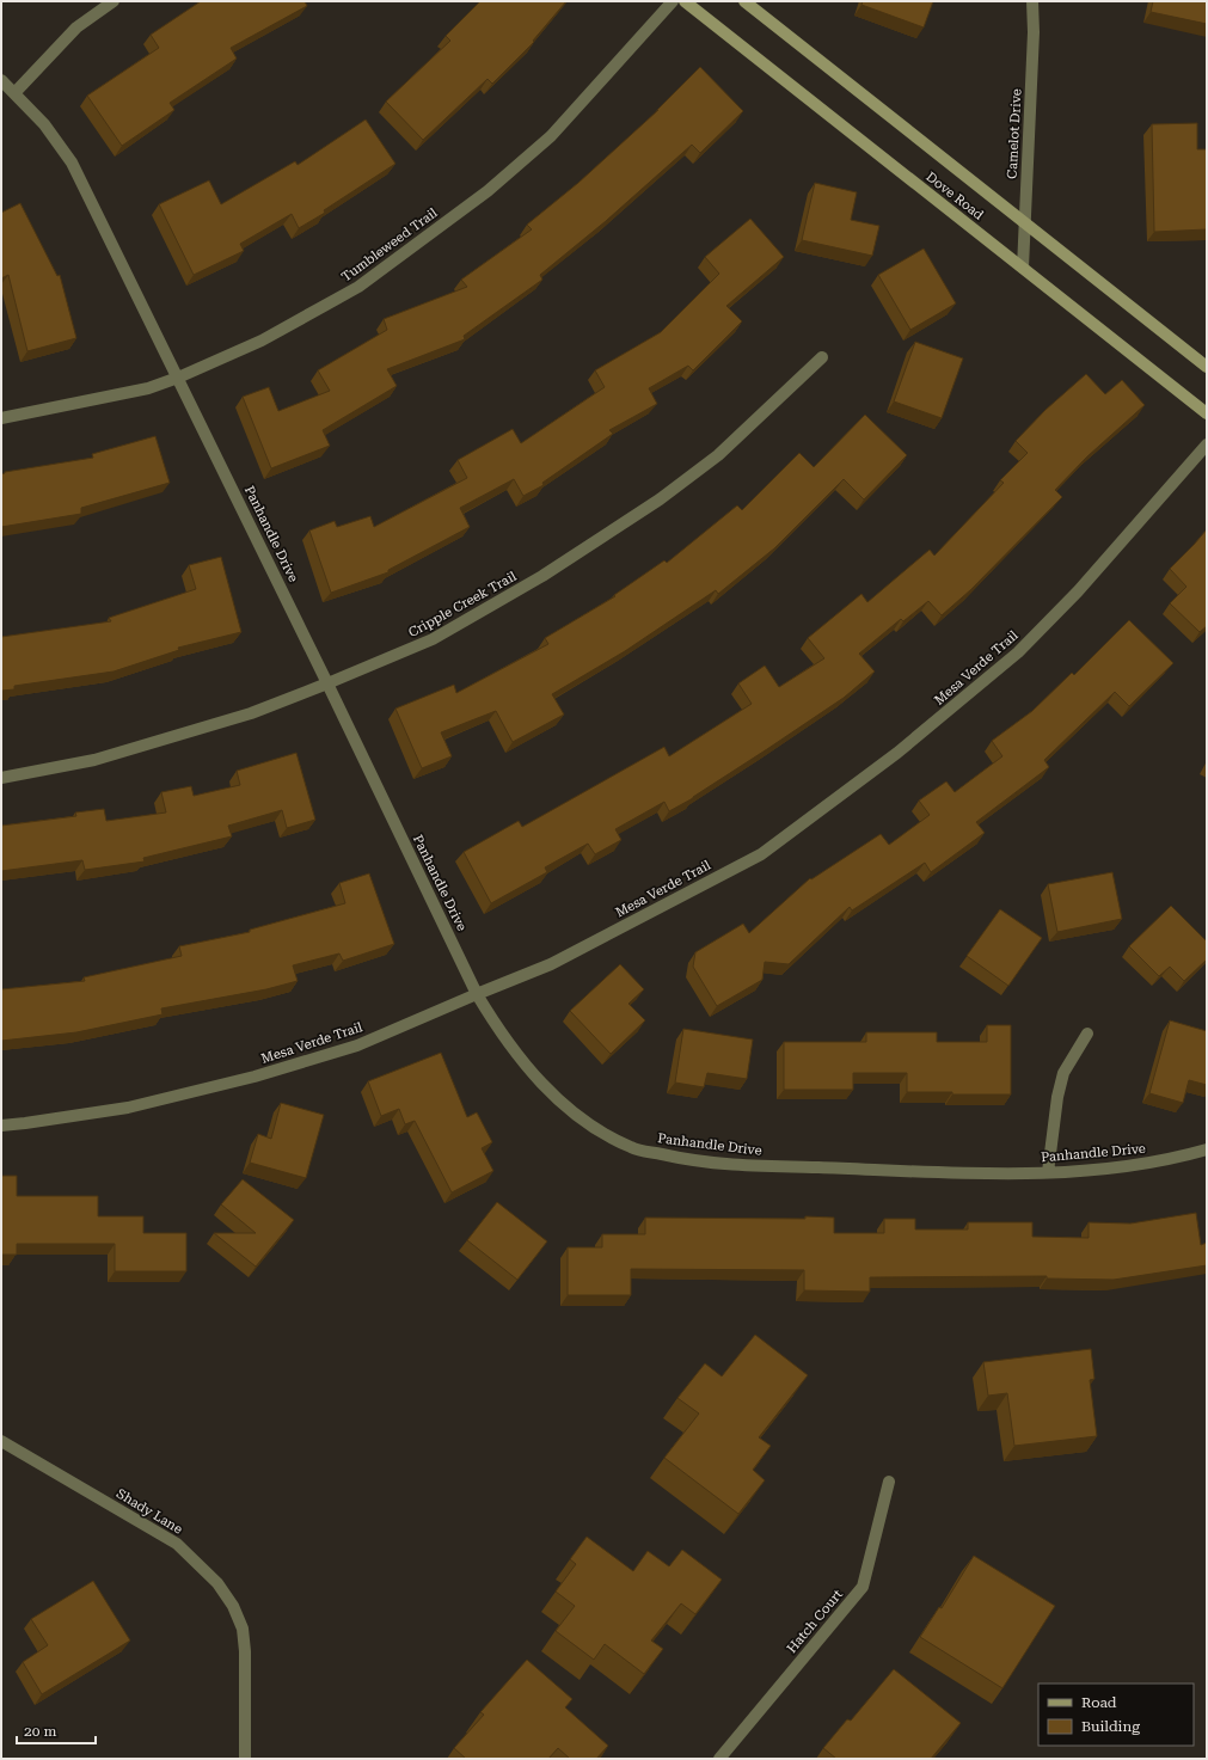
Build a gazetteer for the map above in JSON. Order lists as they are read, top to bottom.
{
  "streets": {
    "main road": ["Dove Road"],
    "street": [
      "Camelot Drive",
      "Tumbleweed Trail",
      "Panhandle Drive",
      "Cripple Creek Trail",
      "Mesa Verde Trail",
      "Shady Lane",
      "Hatch Court"
    ]
  },
  "crossings": [
    ["Camelot Drive", "Dove Road"],
    ["Tumbleweed Trail", "Panhandle Drive"],
    ["Panhandle Drive", "Cripple Creek Trail"],
    ["Panhandle Drive", "Mesa Verde Trail"]
  ],
  "legend": ["Road", "Building"],
  "scale_bar": "20 m"
}
